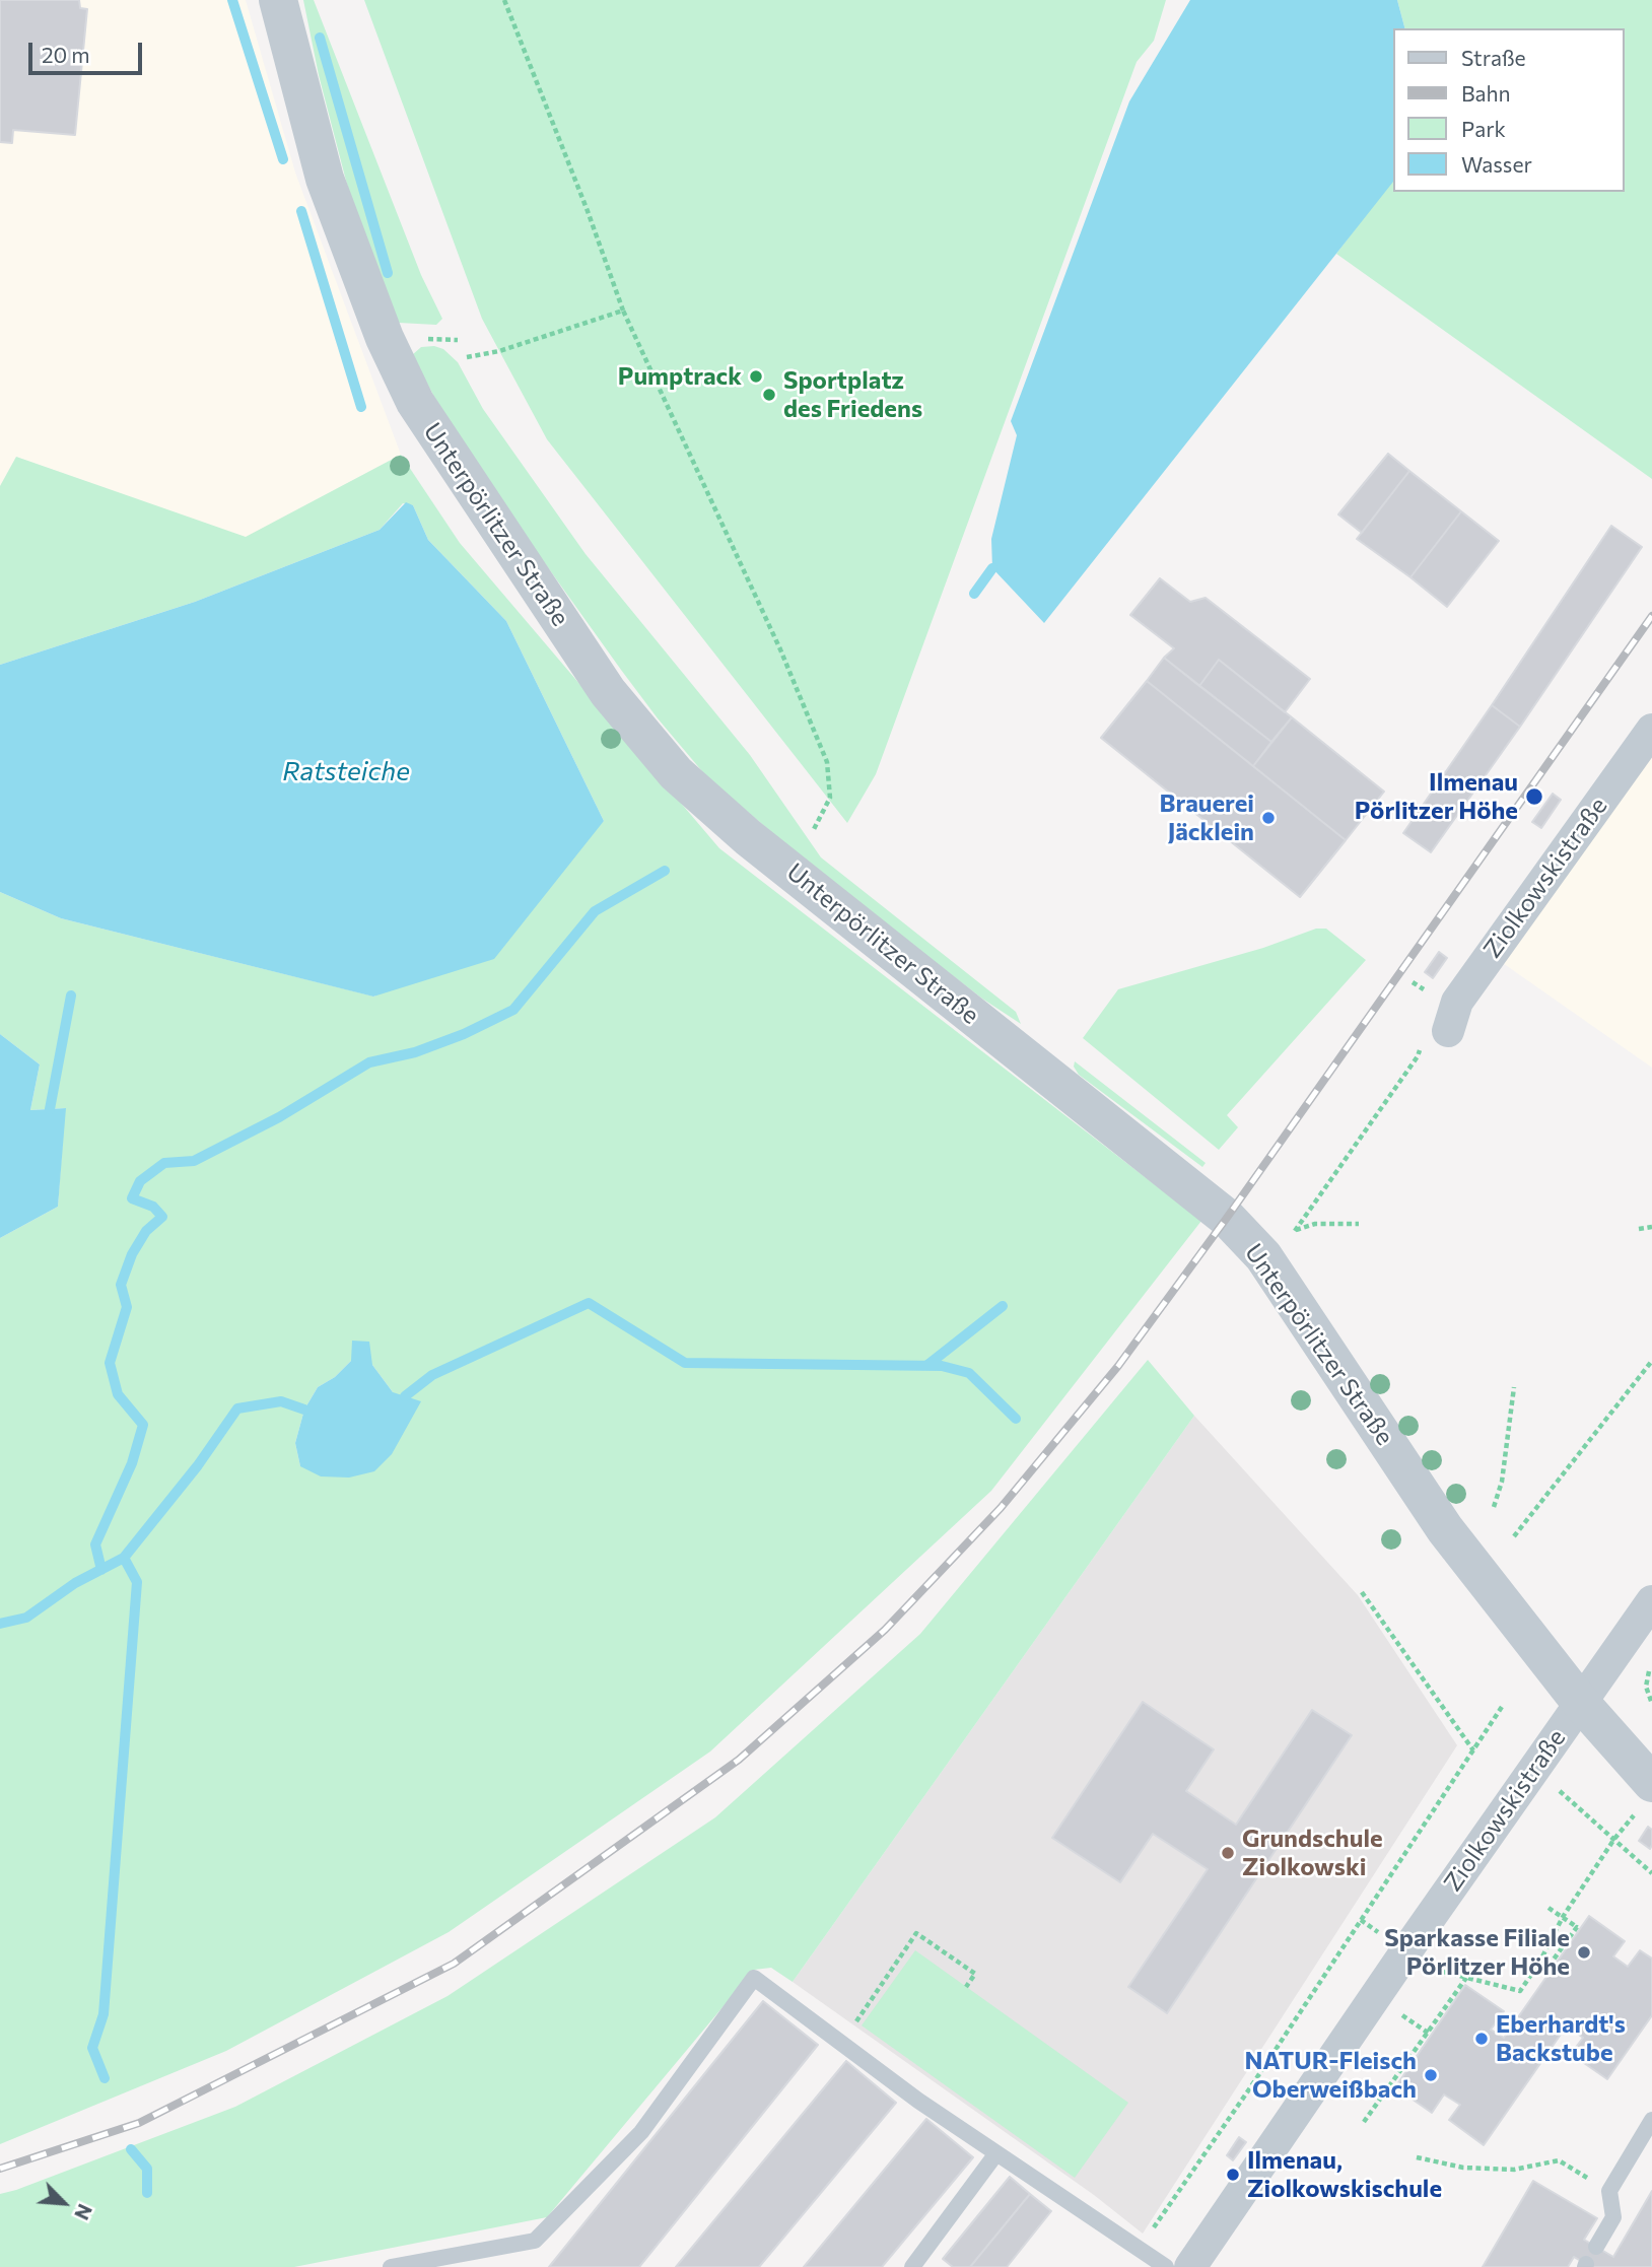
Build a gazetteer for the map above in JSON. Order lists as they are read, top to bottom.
{
  "streets": {
    "street": ["Unterpörlitzer Straße", "Ziolkowskistraße"]
  },
  "crossings": [
    ["Unterpörlitzer Straße", "Ziolkowskistraße"]
  ],
  "water": ["Ratsteiche"],
  "places": [
    "Pumptrack",
    "Sportplatz des Friedens",
    "Ilmenau Pörlitzer Höhe",
    "Brauerei Jäcklein",
    "Grundschule Ziolkowski",
    "Sparkasse Filiale Pörlitzer Höhe",
    "Eberhardt's Backstube",
    "NATUR-Fleisch Oberweißbach",
    "Ilmenau, Ziolkowskischule"
  ],
  "legend": [
    "Straße",
    "Bahn",
    "Park",
    "Wasser"
  ],
  "scale_bar": "20 m",
  "north": "bottom right"
}
